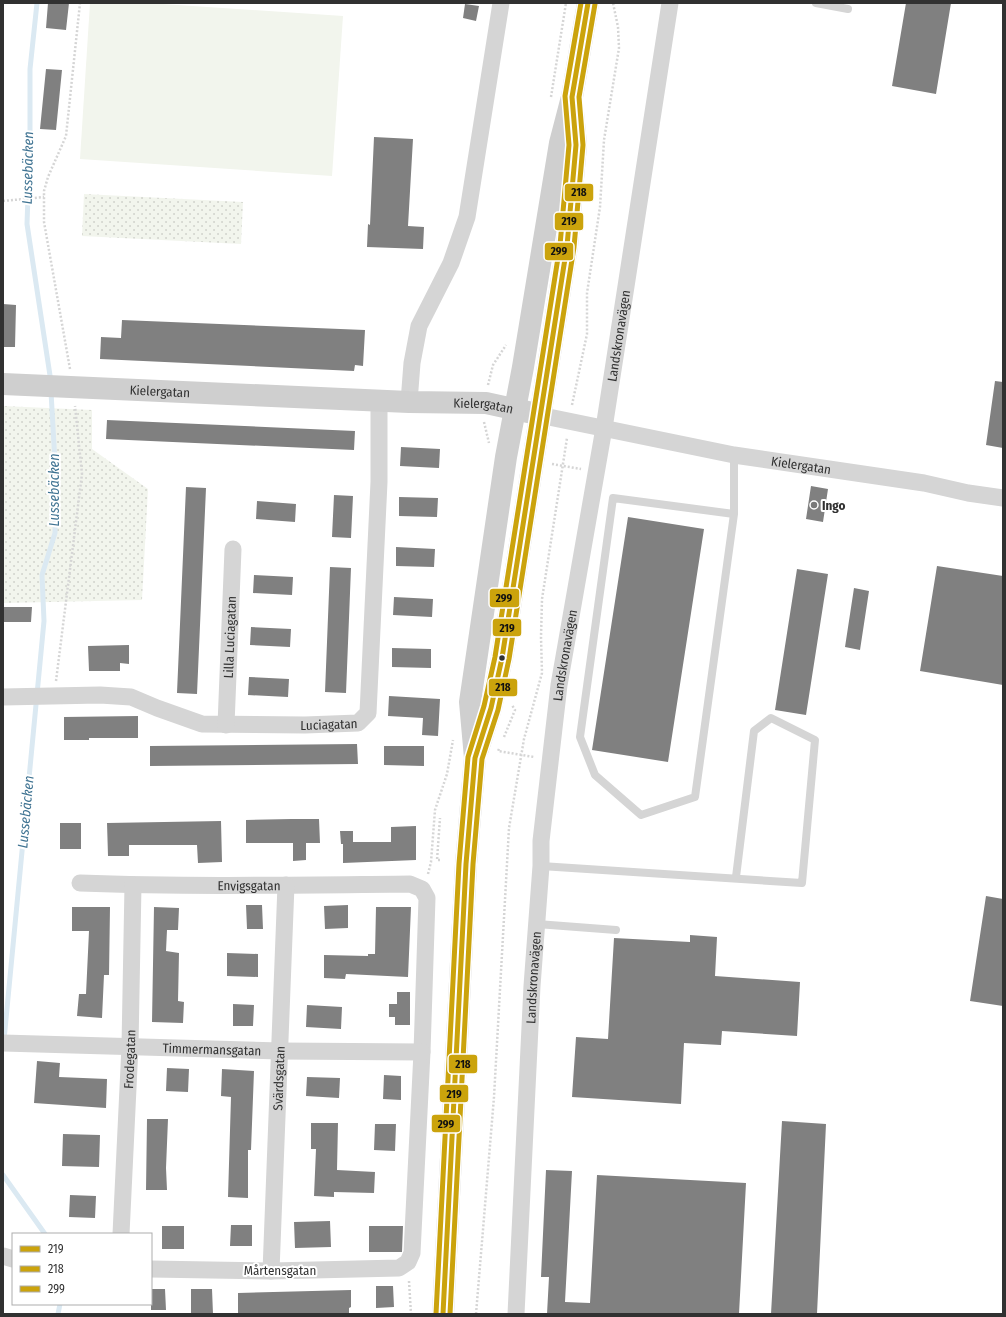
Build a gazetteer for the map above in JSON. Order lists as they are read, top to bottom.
{
  "streets": {
    "main road": ["Kielergatan"],
    "street": [
      "Landskronavägen",
      "Lilla Luciagatan",
      "Luciagatan",
      "Envigsgatan",
      "Timmermansgatan",
      "Frodegatan",
      "Svärdsgatan",
      "Mårtensgatan"
    ]
  },
  "crossings": [
    ["Landskronavägen", "Kielergatan"],
    ["Kielergatan", "Luciagatan"],
    ["Lilla Luciagatan", "Luciagatan"],
    ["Envigsgatan", "Timmermansgatan"],
    ["Envigsgatan", "Frodegatan"],
    ["Envigsgatan", "Svärdsgatan"],
    ["Timmermansgatan", "Frodegatan"],
    ["Timmermansgatan", "Svärdsgatan"],
    ["Svärdsgatan", "Mårtensgatan"]
  ],
  "water": ["Lussebäcken"],
  "places": ["Ingo"],
  "lines": ["transit line 219", "transit line 299", "transit line 218"],
  "legend": ["219", "218", "299"]
}
